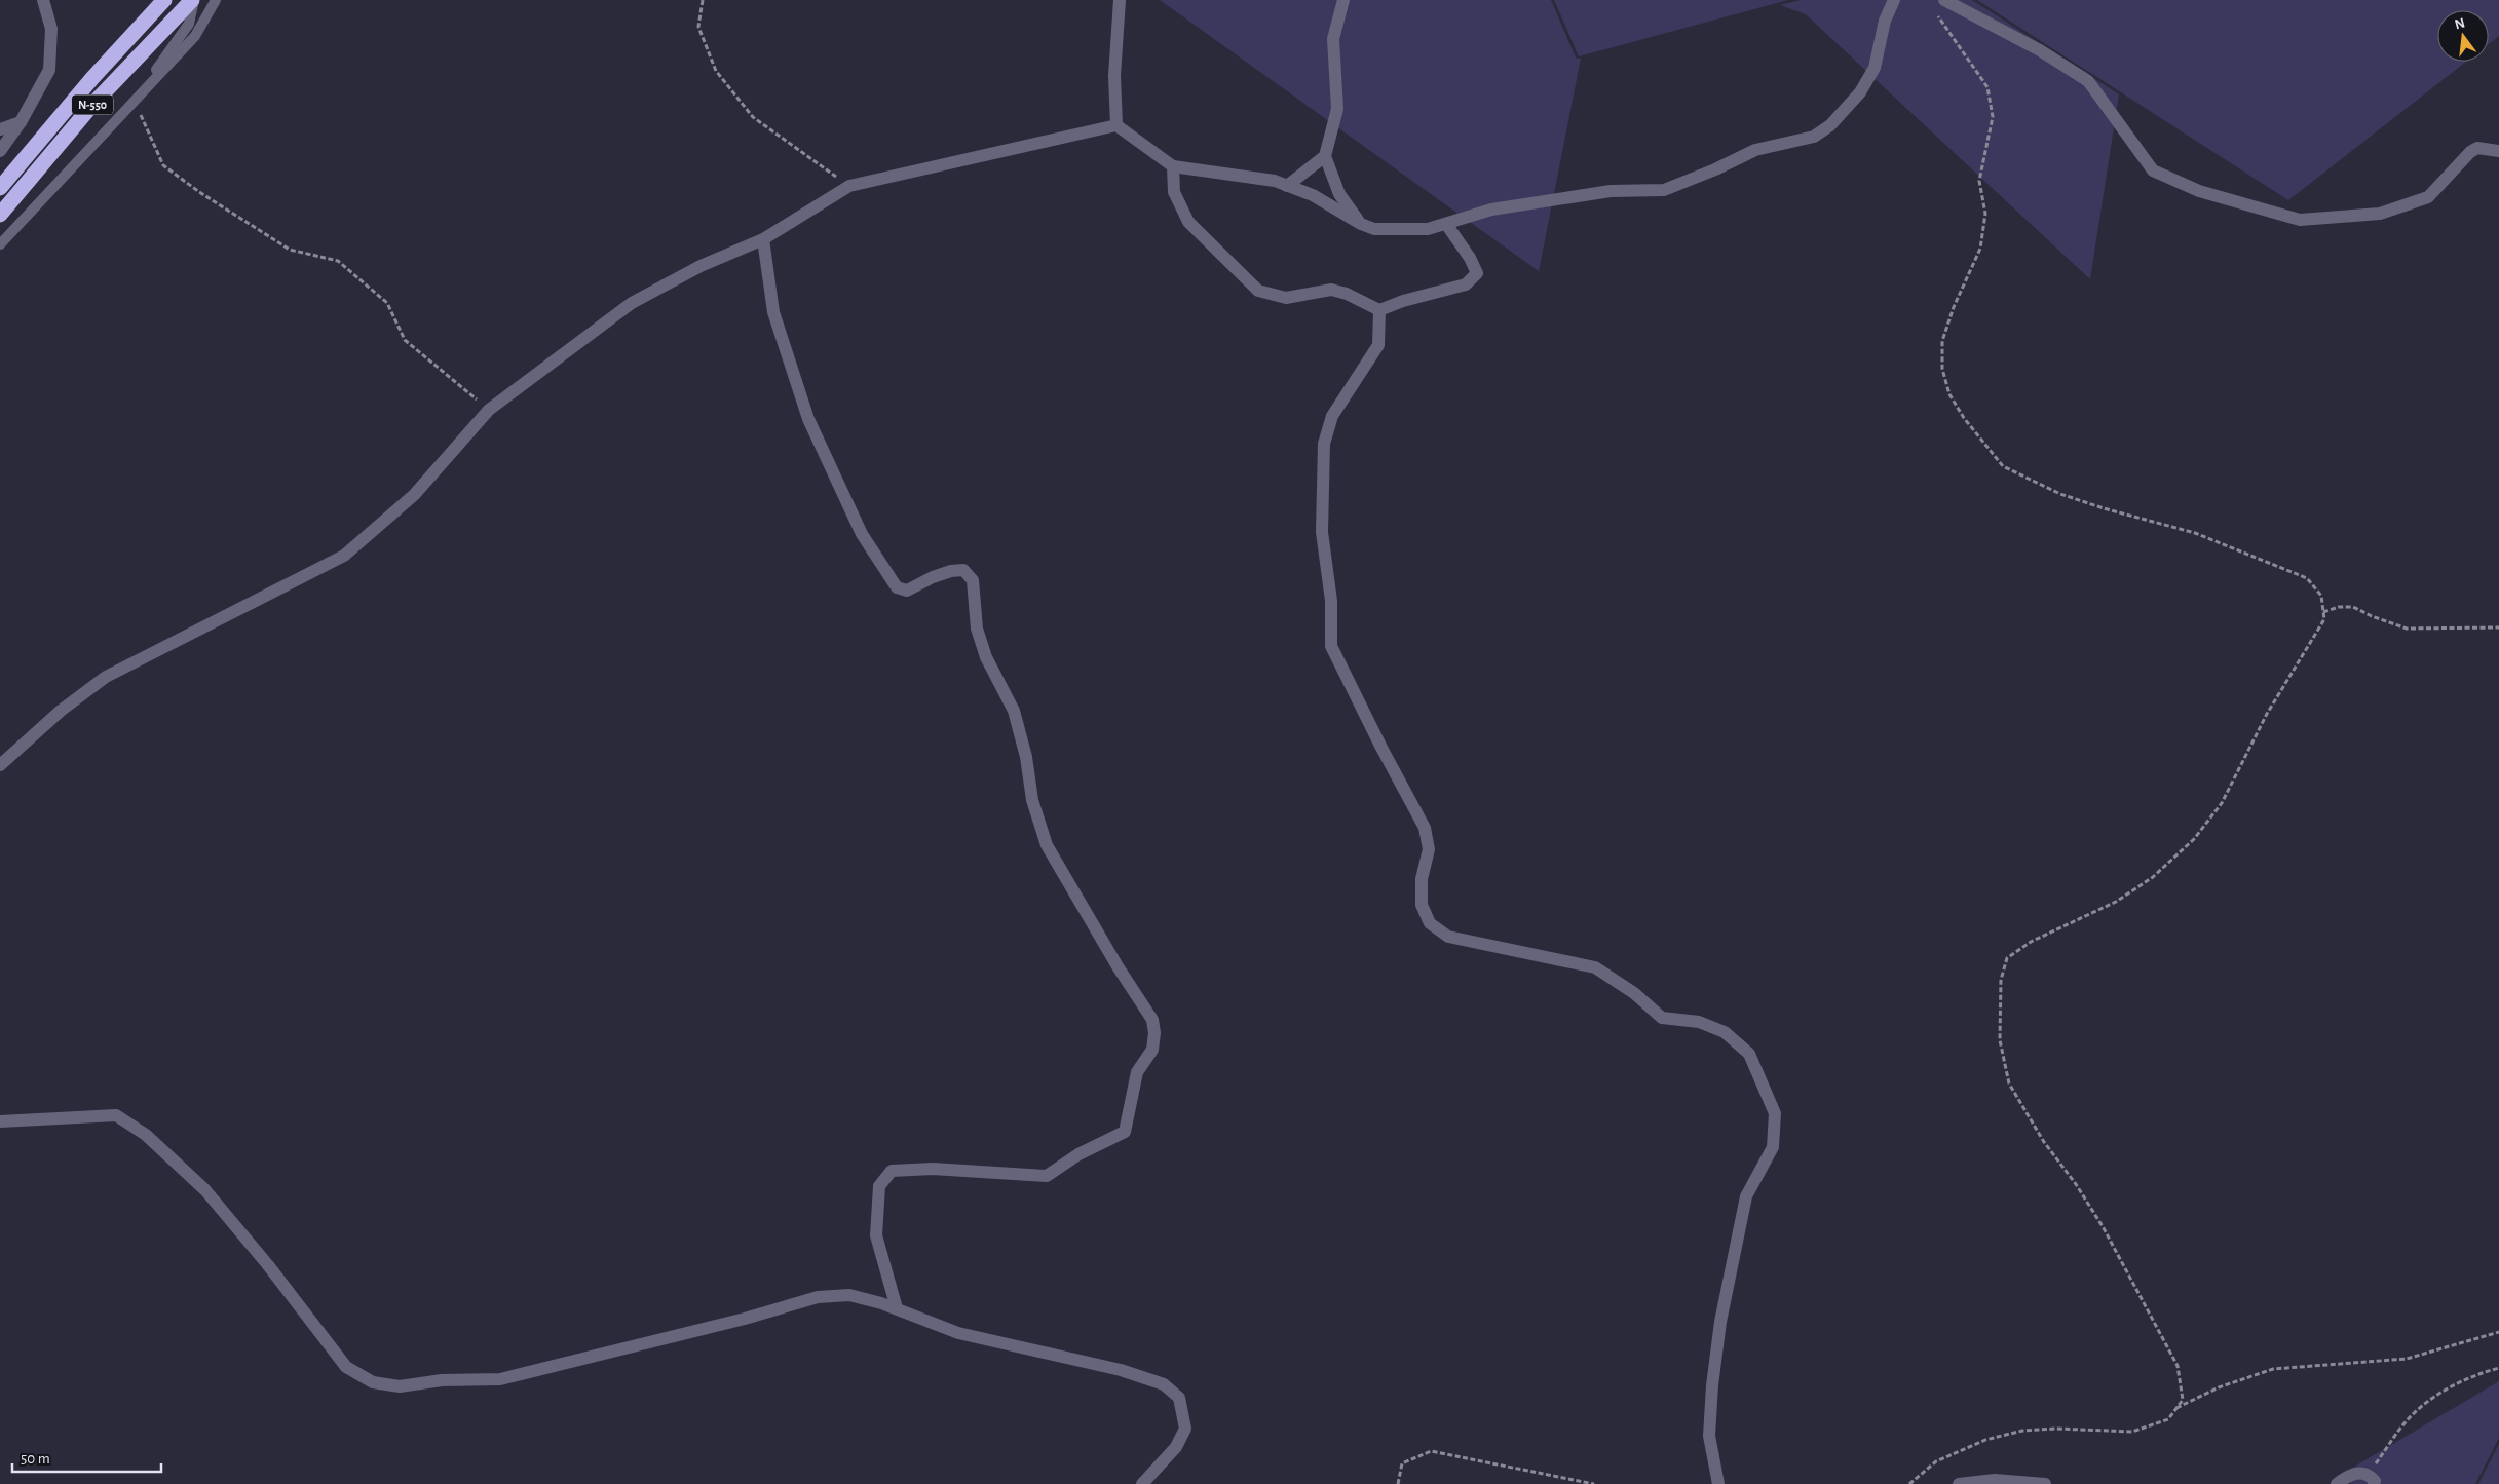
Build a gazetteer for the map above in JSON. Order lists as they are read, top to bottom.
{
  "streets": {
    "highway": ["N-550"]
  },
  "scale_bar": "50 m",
  "north": "top"
}
